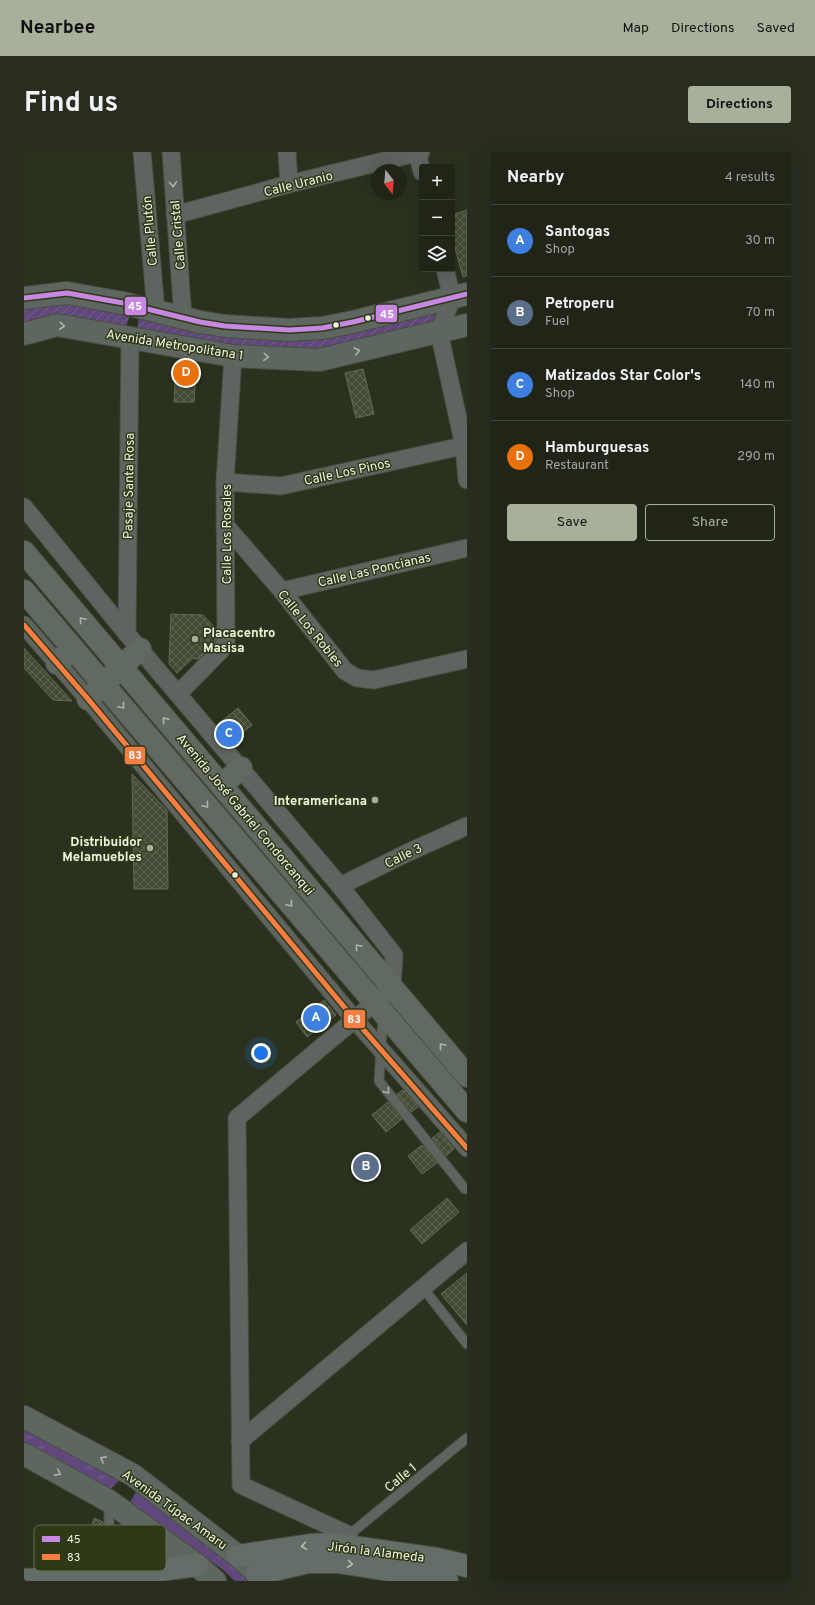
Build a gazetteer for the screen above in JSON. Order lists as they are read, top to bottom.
{
  "streets": {
    "highway": ["Avenida José Gabriel Condorcanqui"],
    "main road": ["Avenida Metropolitana 1", "Avenida Túpac Amaru", "Jirón la Alameda"],
    "street": [
      "Calle Uranio",
      "Calle Plutón",
      "Calle Cristal",
      "Calle Los Pinos",
      "Pasaje Santa Rosa",
      "Calle Los Rosales",
      "Calle Las Poncianas",
      "Calle Los Robles",
      "Calle 3"
    ],
    "lane": ["Calle 1"]
  },
  "crossings": [
    ["Calle Uranio", "Calle Cristal"],
    ["Calle Plutón", "Avenida Metropolitana 1"],
    ["Calle Cristal", "Avenida Metropolitana 1"],
    ["Avenida Metropolitana 1", "Pasaje Santa Rosa"],
    ["Avenida Metropolitana 1", "Calle Los Rosales"],
    ["Calle Los Pinos", "Calle Los Rosales"],
    ["Calle Los Rosales", "Calle Los Robles"],
    ["Calle Las Poncianas", "Calle Los Robles"],
    ["Calle 1", "Jirón la Alameda"],
    ["Avenida Túpac Amaru", "Jirón la Alameda"]
  ],
  "places": ["Placacentro Masisa", "Interamericana", "Distribuidor Melamuebles"],
  "lines": ["transit line 45", "transit line 83"],
  "legend": ["45", "83"],
  "north": "bottom",
  "page": {
    "header": "Nearbee",
    "nav": ["Map", "Directions", "Saved"],
    "title": "Find us",
    "buttons": [
      "Directions",
      ["Save", "Share"]
    ],
    "heading": ["Nearby", "4 results"],
    "map_buttons": ["+", "−"],
    "list": [
      {
        "mark": "A",
        "name": "Santogas",
        "note": "Shop",
        "value": "30 m"
      },
      {
        "mark": "B",
        "name": "Petroperu",
        "note": "Fuel",
        "value": "70 m"
      },
      {
        "mark": "C",
        "name": "Matizados Star Color's",
        "note": "Shop",
        "value": "140 m"
      },
      {
        "mark": "D",
        "name": "Hamburguesas",
        "note": "Restaurant",
        "value": "290 m"
      }
    ],
    "pins": [
      "D",
      "C",
      "A",
      "B"
    ]
  }
}
